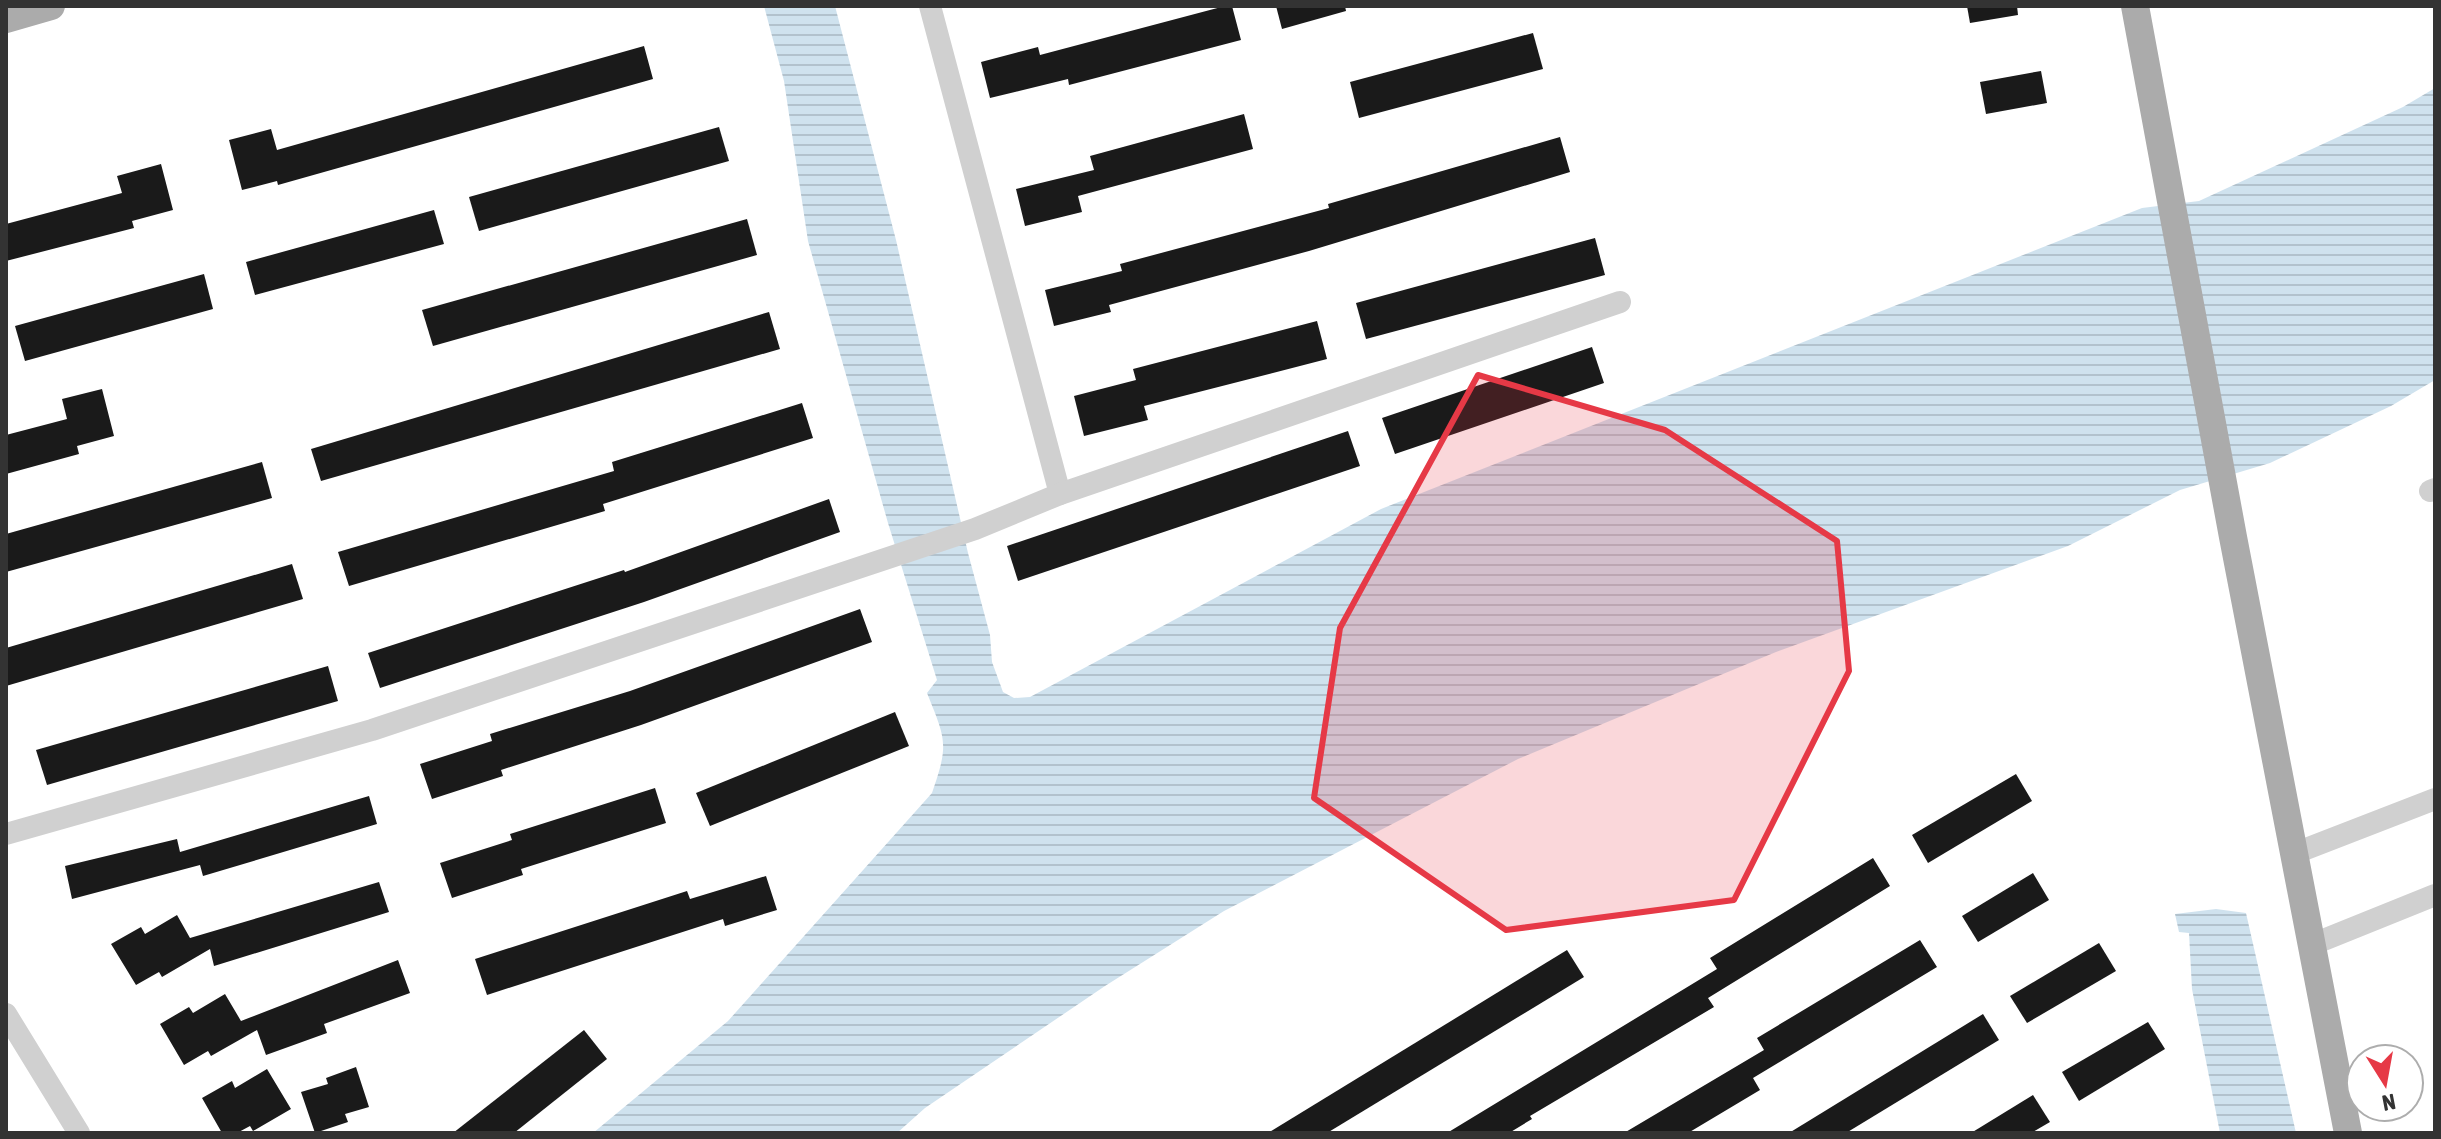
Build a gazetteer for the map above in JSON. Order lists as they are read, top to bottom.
{
  "north": "bottom"
}
